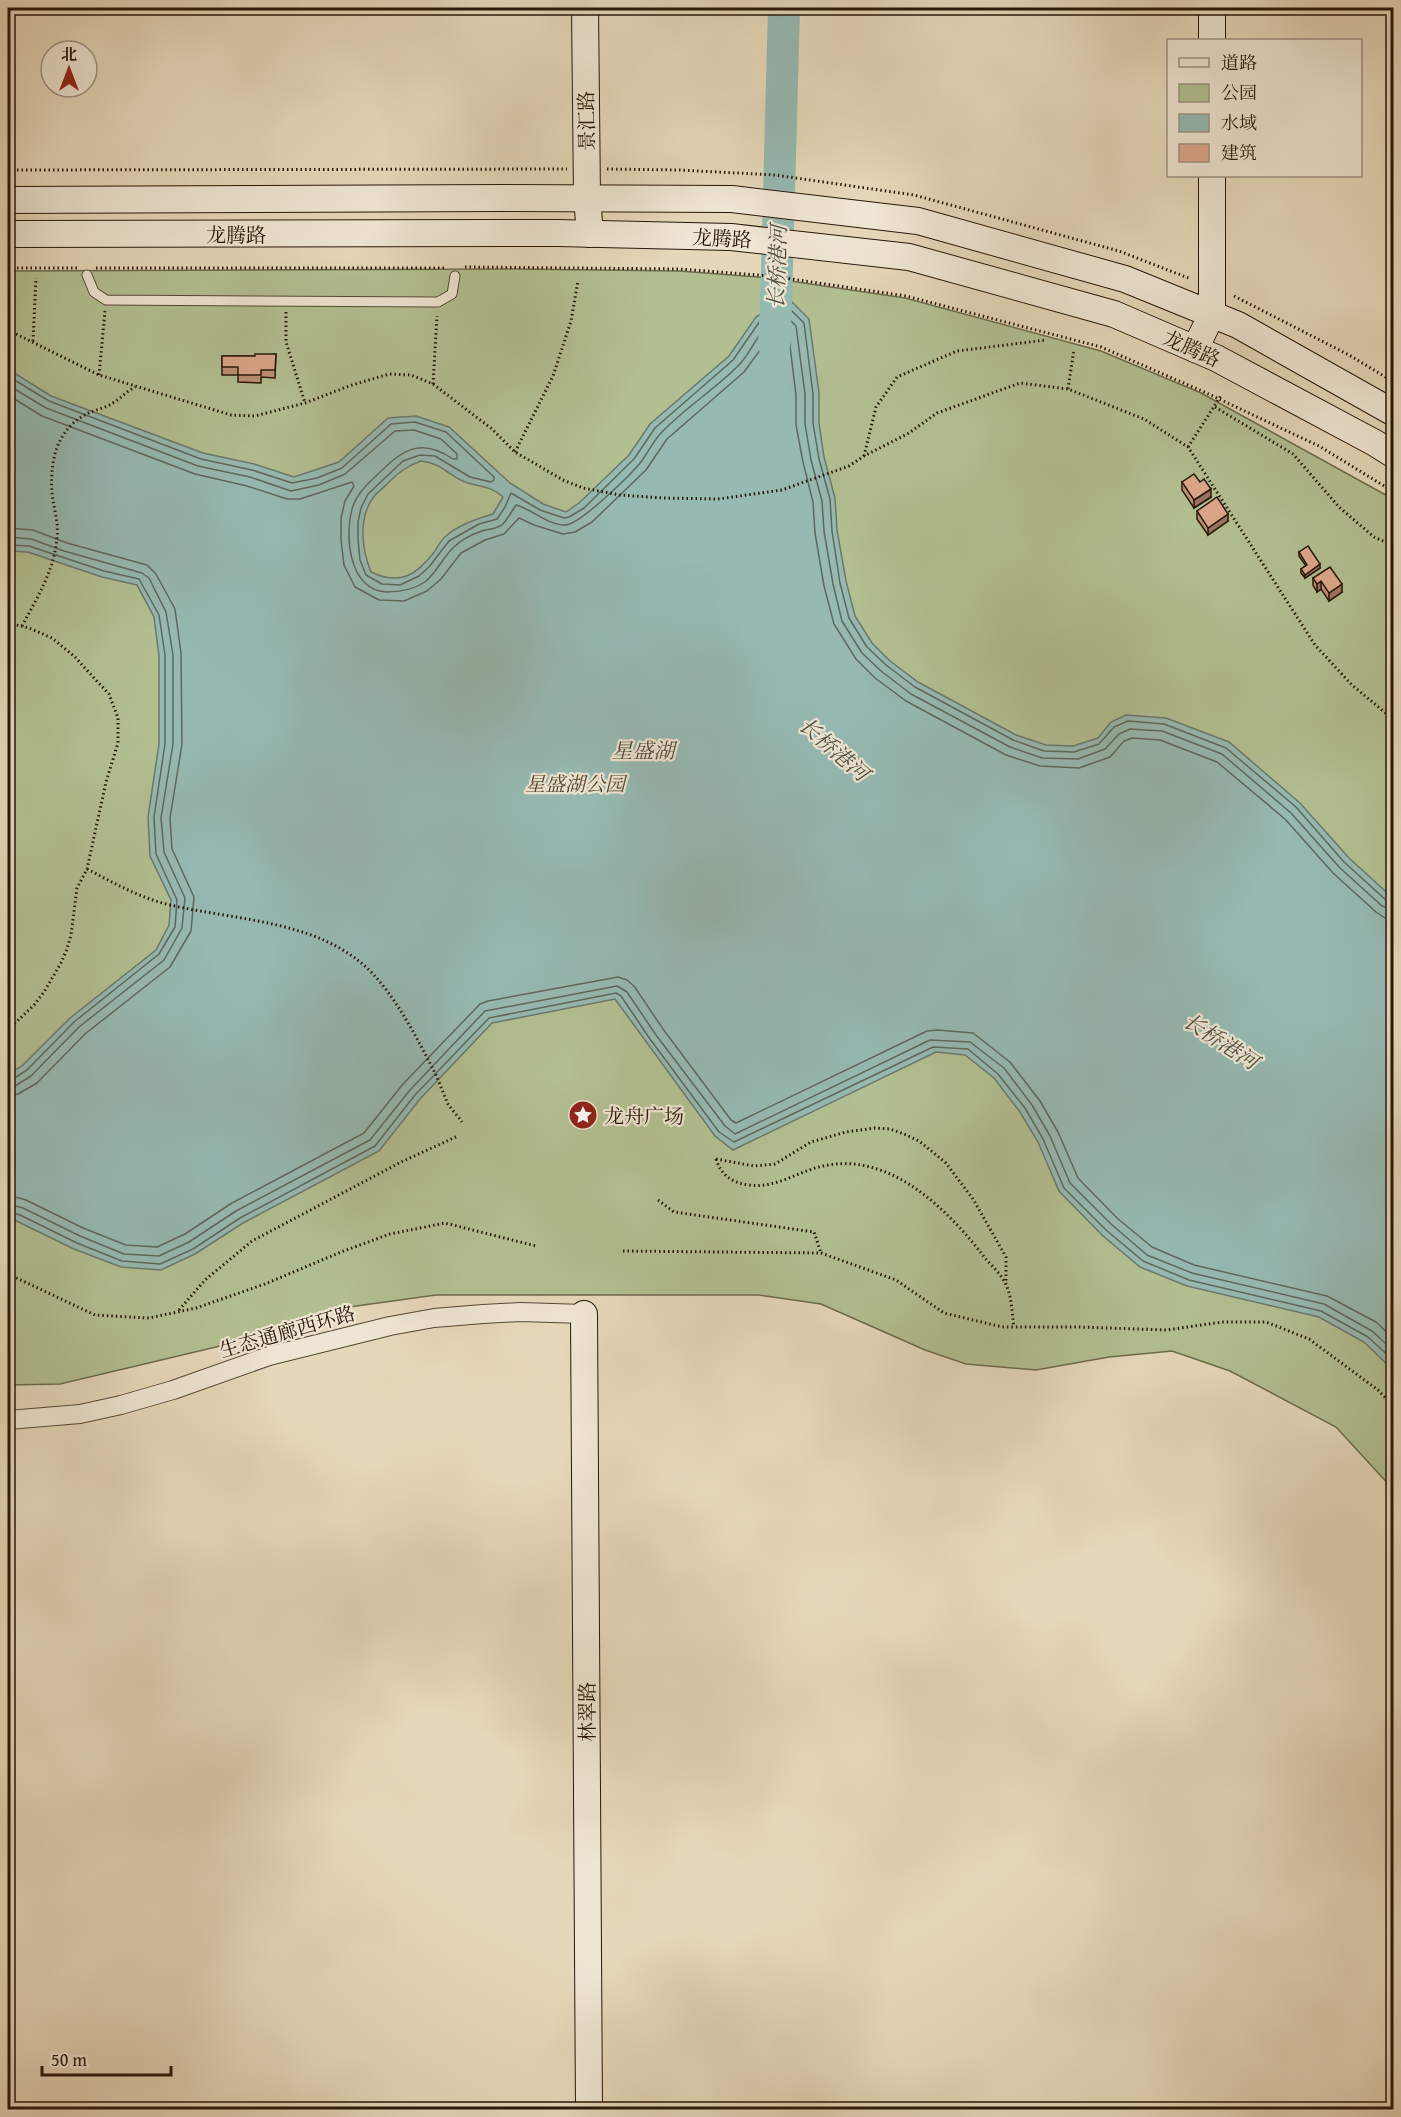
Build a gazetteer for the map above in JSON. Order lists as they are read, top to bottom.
{
  "streets": {
    "main road": ["景汇路", "龙腾路", "林翠路"],
    "street": ["生态通廊西环路"]
  },
  "crossings": [
    ["景汇路", "龙腾路"],
    ["生态通廊西环路", "林翠路"]
  ],
  "water": ["长桥港河", "星盛湖"],
  "parks": ["星盛湖公园"],
  "places": {
    "place": ["龙舟广场"]
  },
  "legend": [
    "道路",
    "公园",
    "水域",
    "建筑"
  ],
  "scale_bar": "50 m",
  "north": "top"
}
